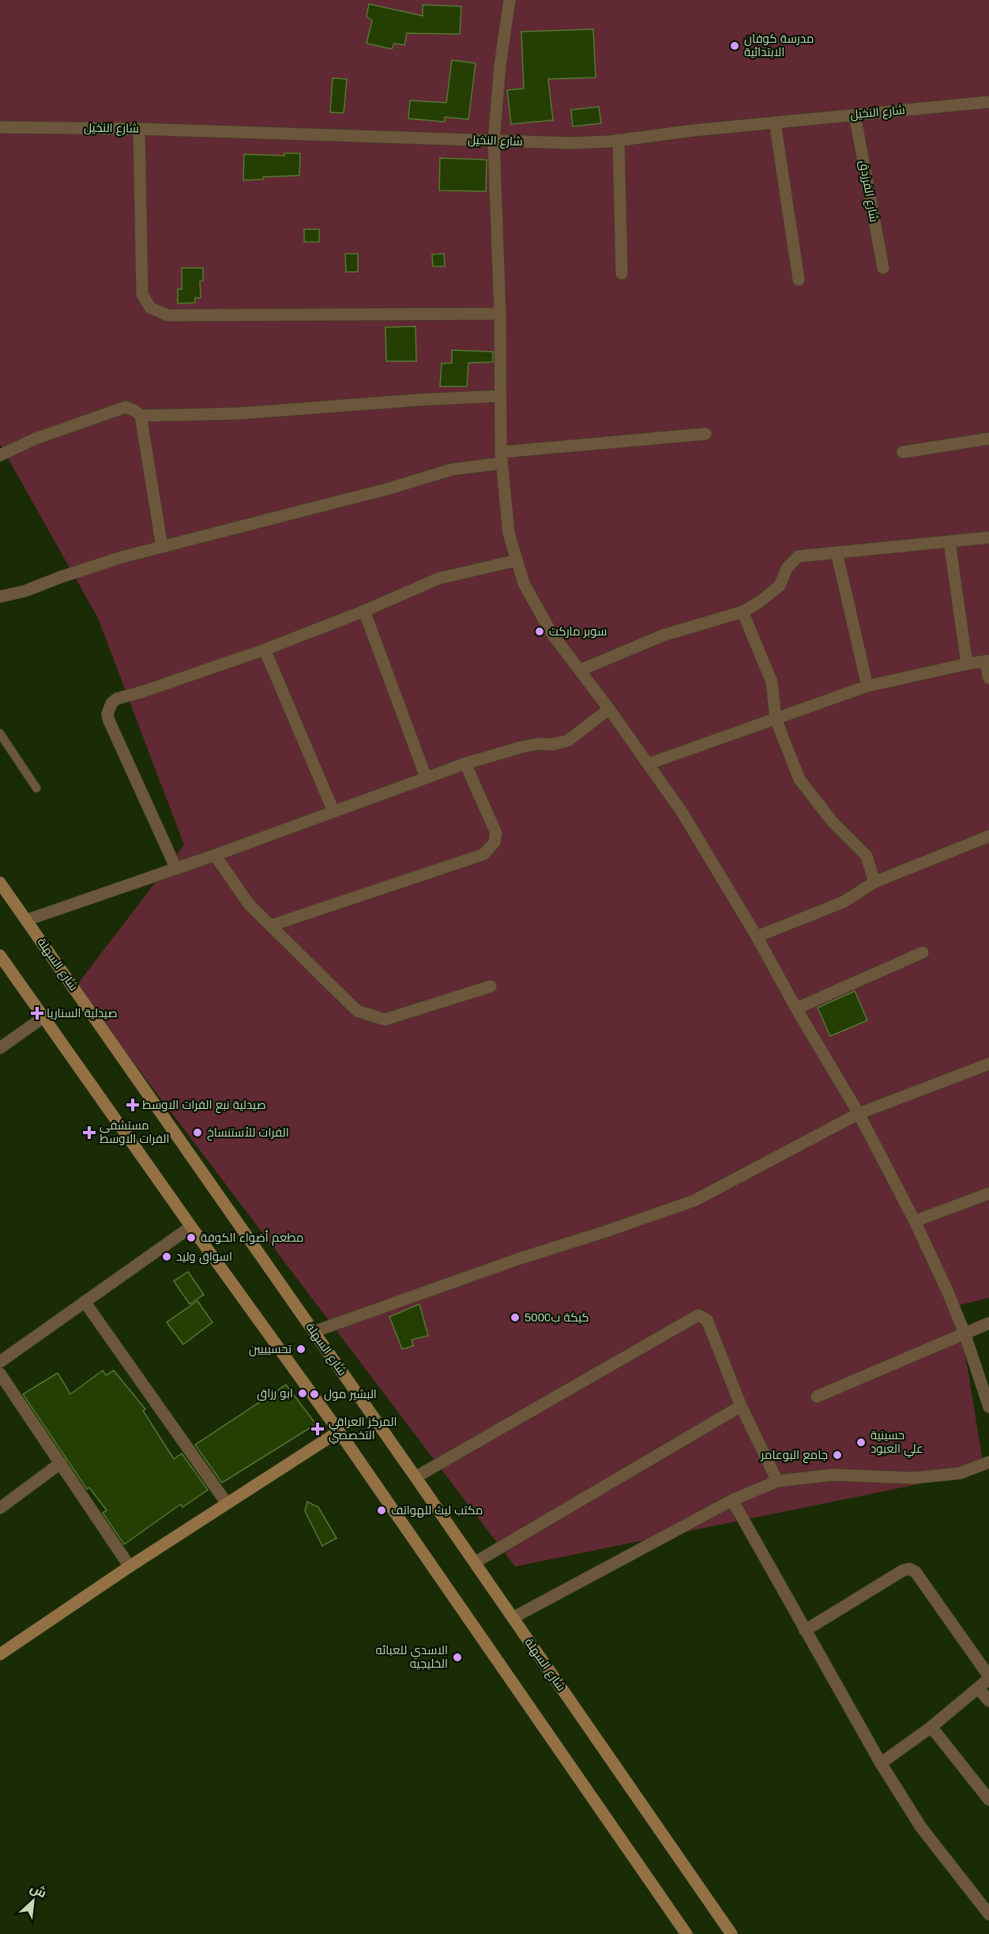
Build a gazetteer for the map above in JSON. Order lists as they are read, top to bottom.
{
  "streets": {
    "main road": ["شارع السهلة"],
    "street": ["شارع النخيل", "شارع الفرزدق"]
  },
  "crossings": [
    ["شارع النخيل", "شارع الفرزدق"]
  ],
  "places": {
    "other": [
      "مدرسة كوفان الابتدائية",
      "سوبر ماركت",
      "الفرات للأستنساخ",
      "مطعم أضواء الكوفة",
      "اسواق وليد",
      "كيكة ب5000",
      "تحسيييين",
      "ابو رزاق",
      "البشير مول",
      "حسينية علي العبود",
      "جامع البوعامر",
      "مكتب ليث للهواتف",
      "الاسدي للعبائه الخليجيه"
    ],
    "health": [
      "صيدلية السناريا",
      "صيدلية نبع الفرات الاوسط",
      "مستشفى الفرات الاوسط",
      "المركز العراقي التخصصي"
    ]
  },
  "north": "top right"
}
